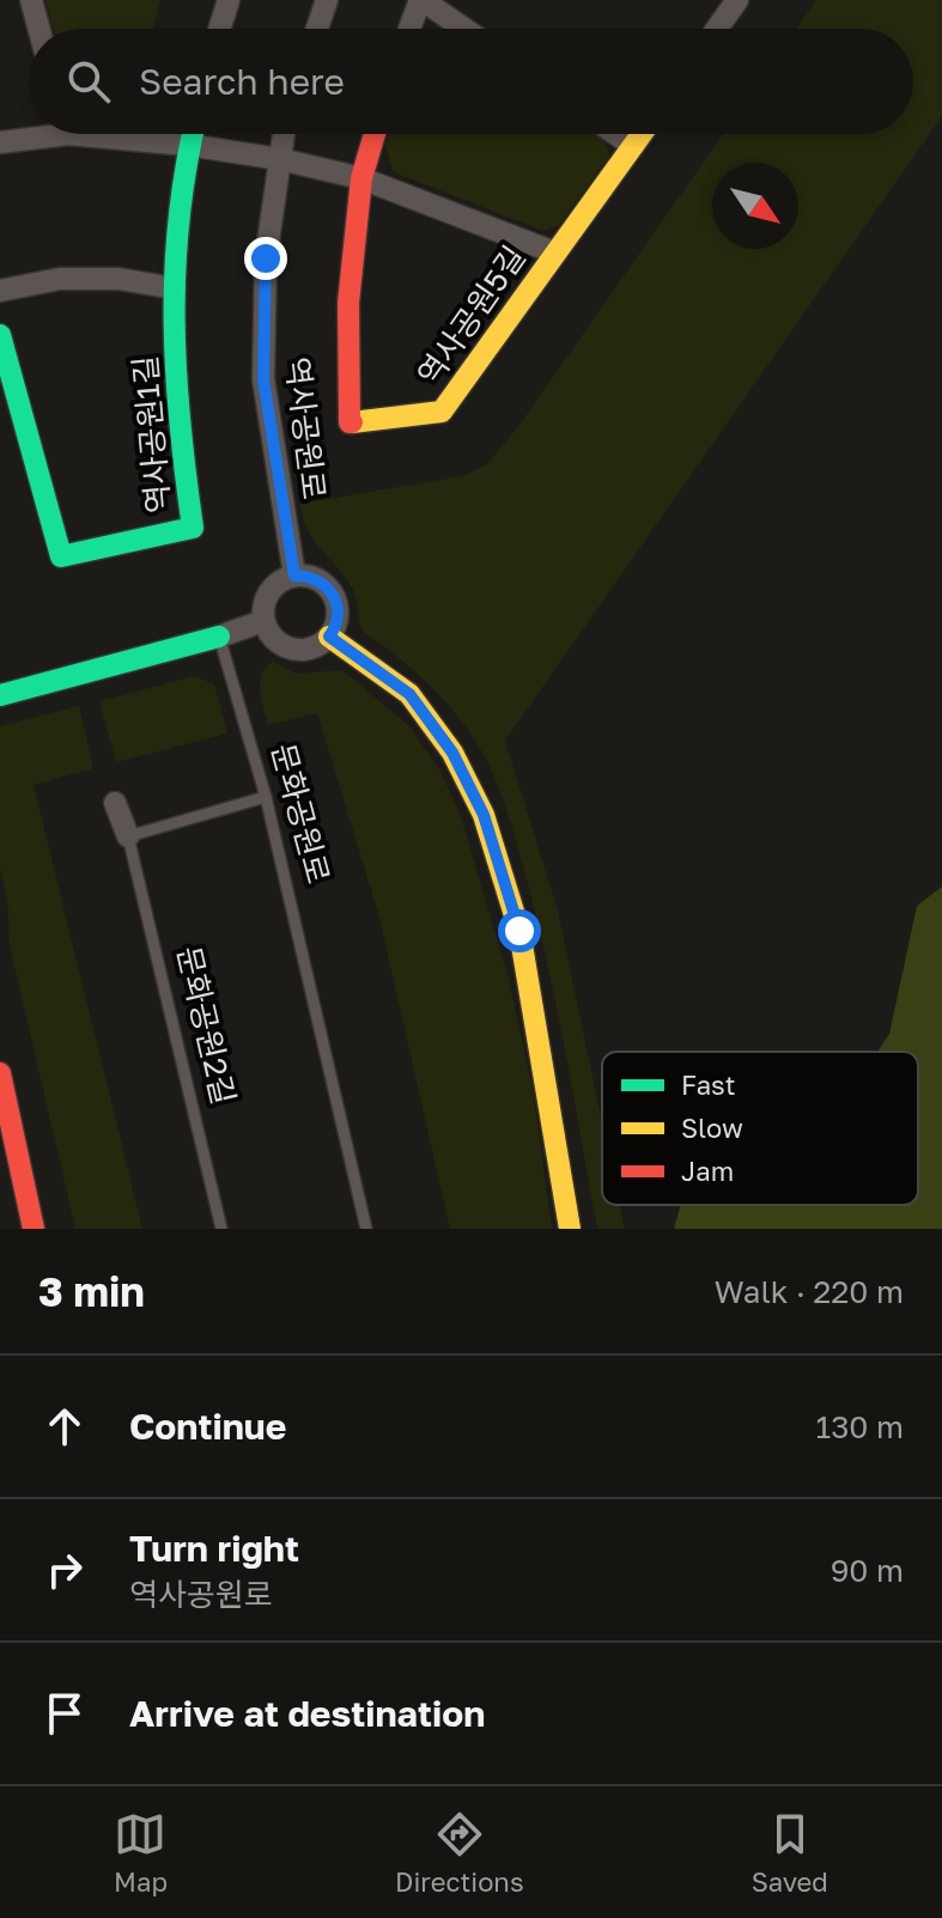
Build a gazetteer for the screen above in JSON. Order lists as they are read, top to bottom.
{
  "streets": {
    "street": [
      "역사공원5길",
      "역사공원로",
      "역사공원1길",
      "문화공원2길"
    ],
    "lane": ["문화공원로"]
  },
  "legend": ["Fast", "Slow", "Jam"],
  "north": "bottom right",
  "page": {
    "search": "Search here",
    "heading": ["3 min", "Walk · 220 m"],
    "list": [
      ["Continue", "130 m"],
      ["Turn right", "역사공원로", "90 m"],
      "Arrive at destination"
    ],
    "nav": ["Map", "Directions", "Saved"]
  }
}
